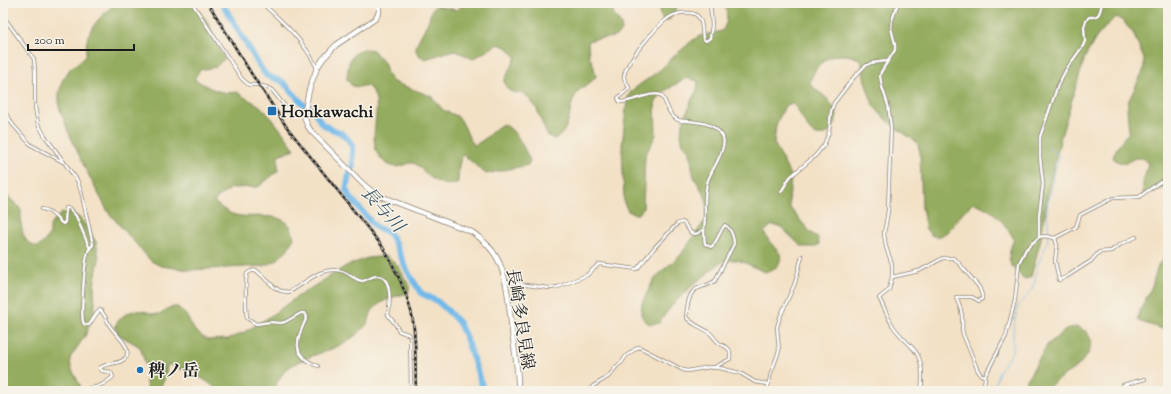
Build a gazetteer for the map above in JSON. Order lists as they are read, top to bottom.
{
  "streets": {
    "main road": ["長崎多良見線"]
  },
  "water": ["長与川"],
  "places": {
    "transit": ["Honkawachi"],
    "other": ["稗ノ岳"]
  },
  "scale_bar": "200 m"
}
